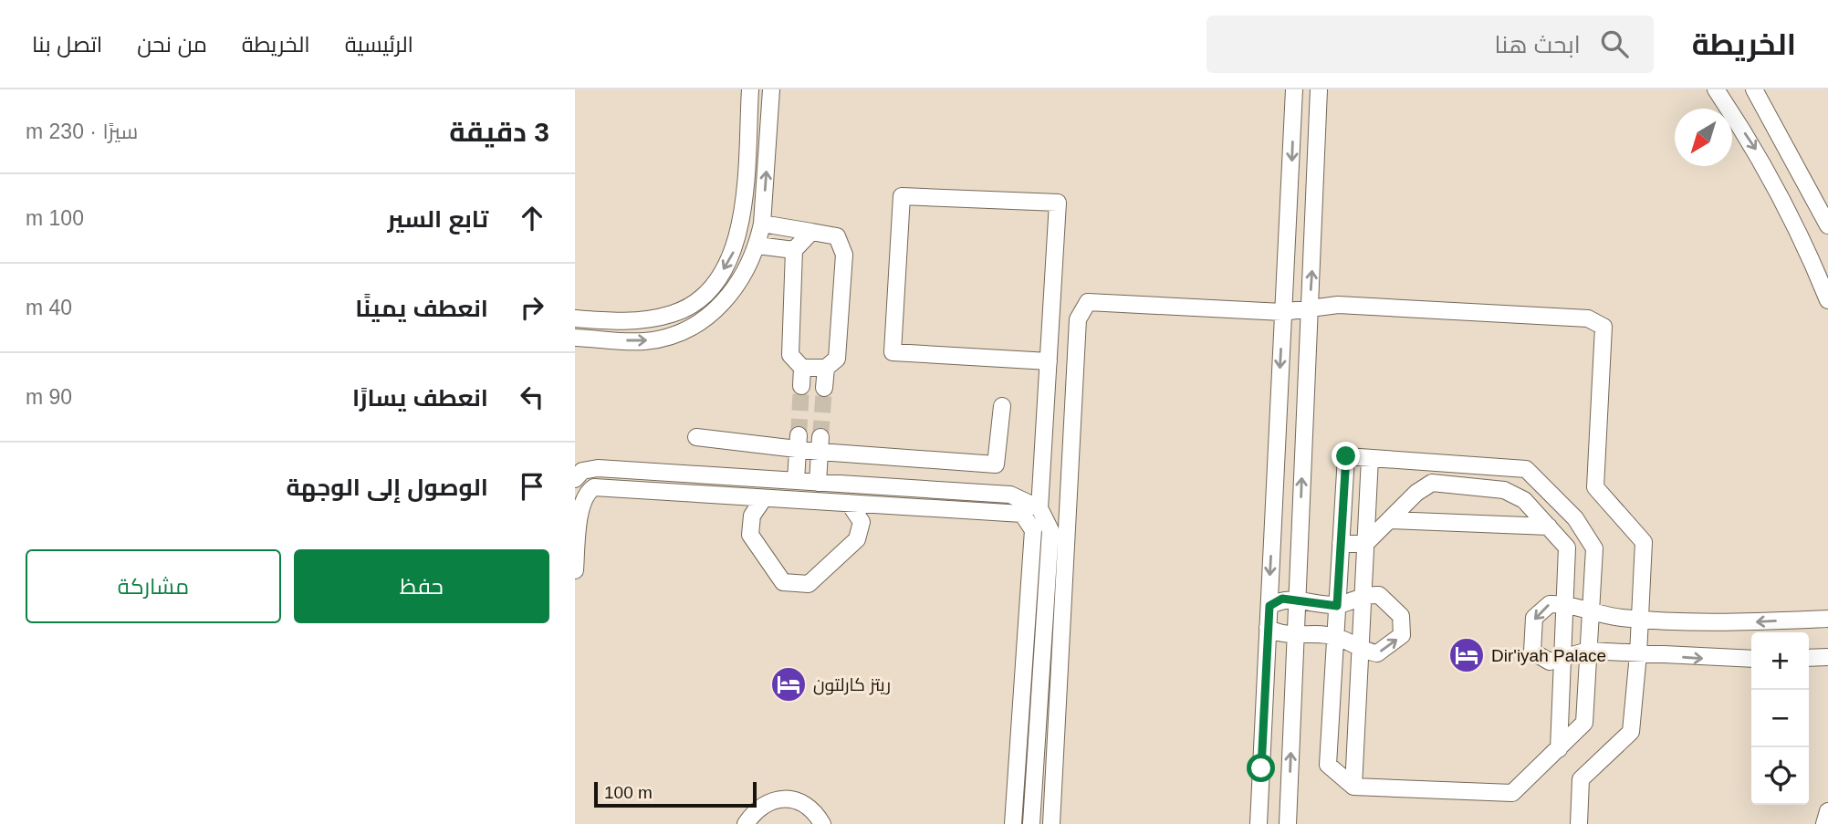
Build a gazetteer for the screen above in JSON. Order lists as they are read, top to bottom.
{
  "places": {
    "hotel": ["Dir'iyah Palace", "ريتز كارلتون"]
  },
  "scale_bar": "100 m",
  "north": "bottom left",
  "page": {
    "header": "الخريطة",
    "search": "ابحث هنا",
    "nav": [
      "الرئيسية",
      "الخريطة",
      "من نحن",
      "اتصل بنا"
    ],
    "heading": ["3 دقيقة", "سيرًا · 230 m"],
    "list": [
      ["تابع السير", "100 m"],
      ["انعطف يمينًا", "40 m"],
      ["انعطف يسارًا", "90 m"],
      "الوصول إلى الوجهة"
    ],
    "buttons": ["حفظ", "مشاركة"],
    "map_buttons": ["+", "−"],
    "scale": "100 m"
  }
}
